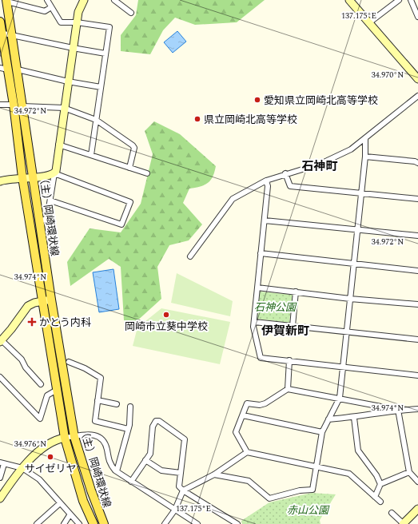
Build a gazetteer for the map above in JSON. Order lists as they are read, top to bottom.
{
  "streets": {
    "main road": ["（主）岡崎環状線"]
  },
  "districts": ["石神町", "伊賀新町"],
  "parks": ["石神公園", "赤山公園"],
  "places": {
    "other": [
      "愛知県立岡崎北高等学校",
      "県立岡崎北高等学校",
      "岡崎市立葵中学校",
      "サイゼリヤ"
    ],
    "health": ["かとう内科"]
  },
  "coordinates": [
    "137.175°E",
    "34.970°N",
    "34.972°N",
    "34.974°N",
    "34.976°N"
  ]
}
